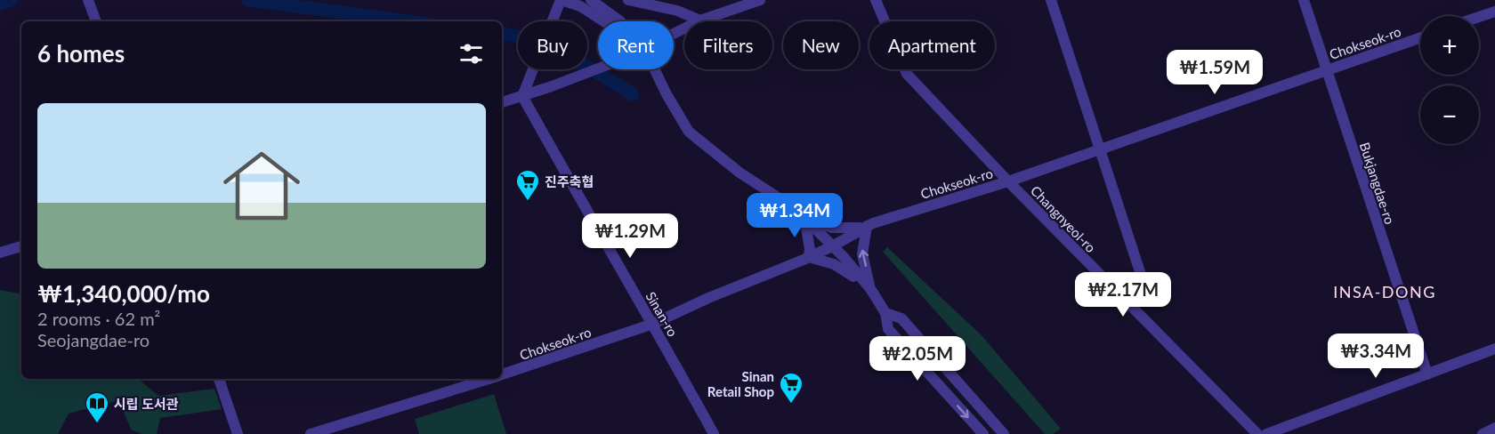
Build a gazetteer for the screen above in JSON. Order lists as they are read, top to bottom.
{
  "streets": {
    "street": [
      "Chokseok-ro",
      "Bukjangdae-ro",
      "Changnyeol-ro",
      "Sinan-ro"
    ]
  },
  "crossings": [
    ["Chokseok-ro", "Bukjangdae-ro"],
    ["Chokseok-ro", "Changnyeol-ro"],
    ["Chokseok-ro", "Sinan-ro"]
  ],
  "districts": ["INSA-DONG"],
  "places": {
    "supermarket": ["진주축협", "Sinan Retail Shop"],
    "library": ["시립 도서관"]
  },
  "page": {
    "map_buttons": ["+", "−"],
    "chip": [
      "Buy",
      "Rent",
      "Filters",
      "New",
      "Apartment"
    ],
    "heading": "6 homes",
    "price": [
      "₩1.59M",
      "₩1.34M",
      "₩1.29M",
      "₩2.17M",
      "₩3.34M",
      "₩2.05M"
    ],
    "list": [
      {
        "name": "₩1,340,000/mo",
        "note": "2 rooms · 62 m² · Seojangdae-ro"
      }
    ]
  }
}
